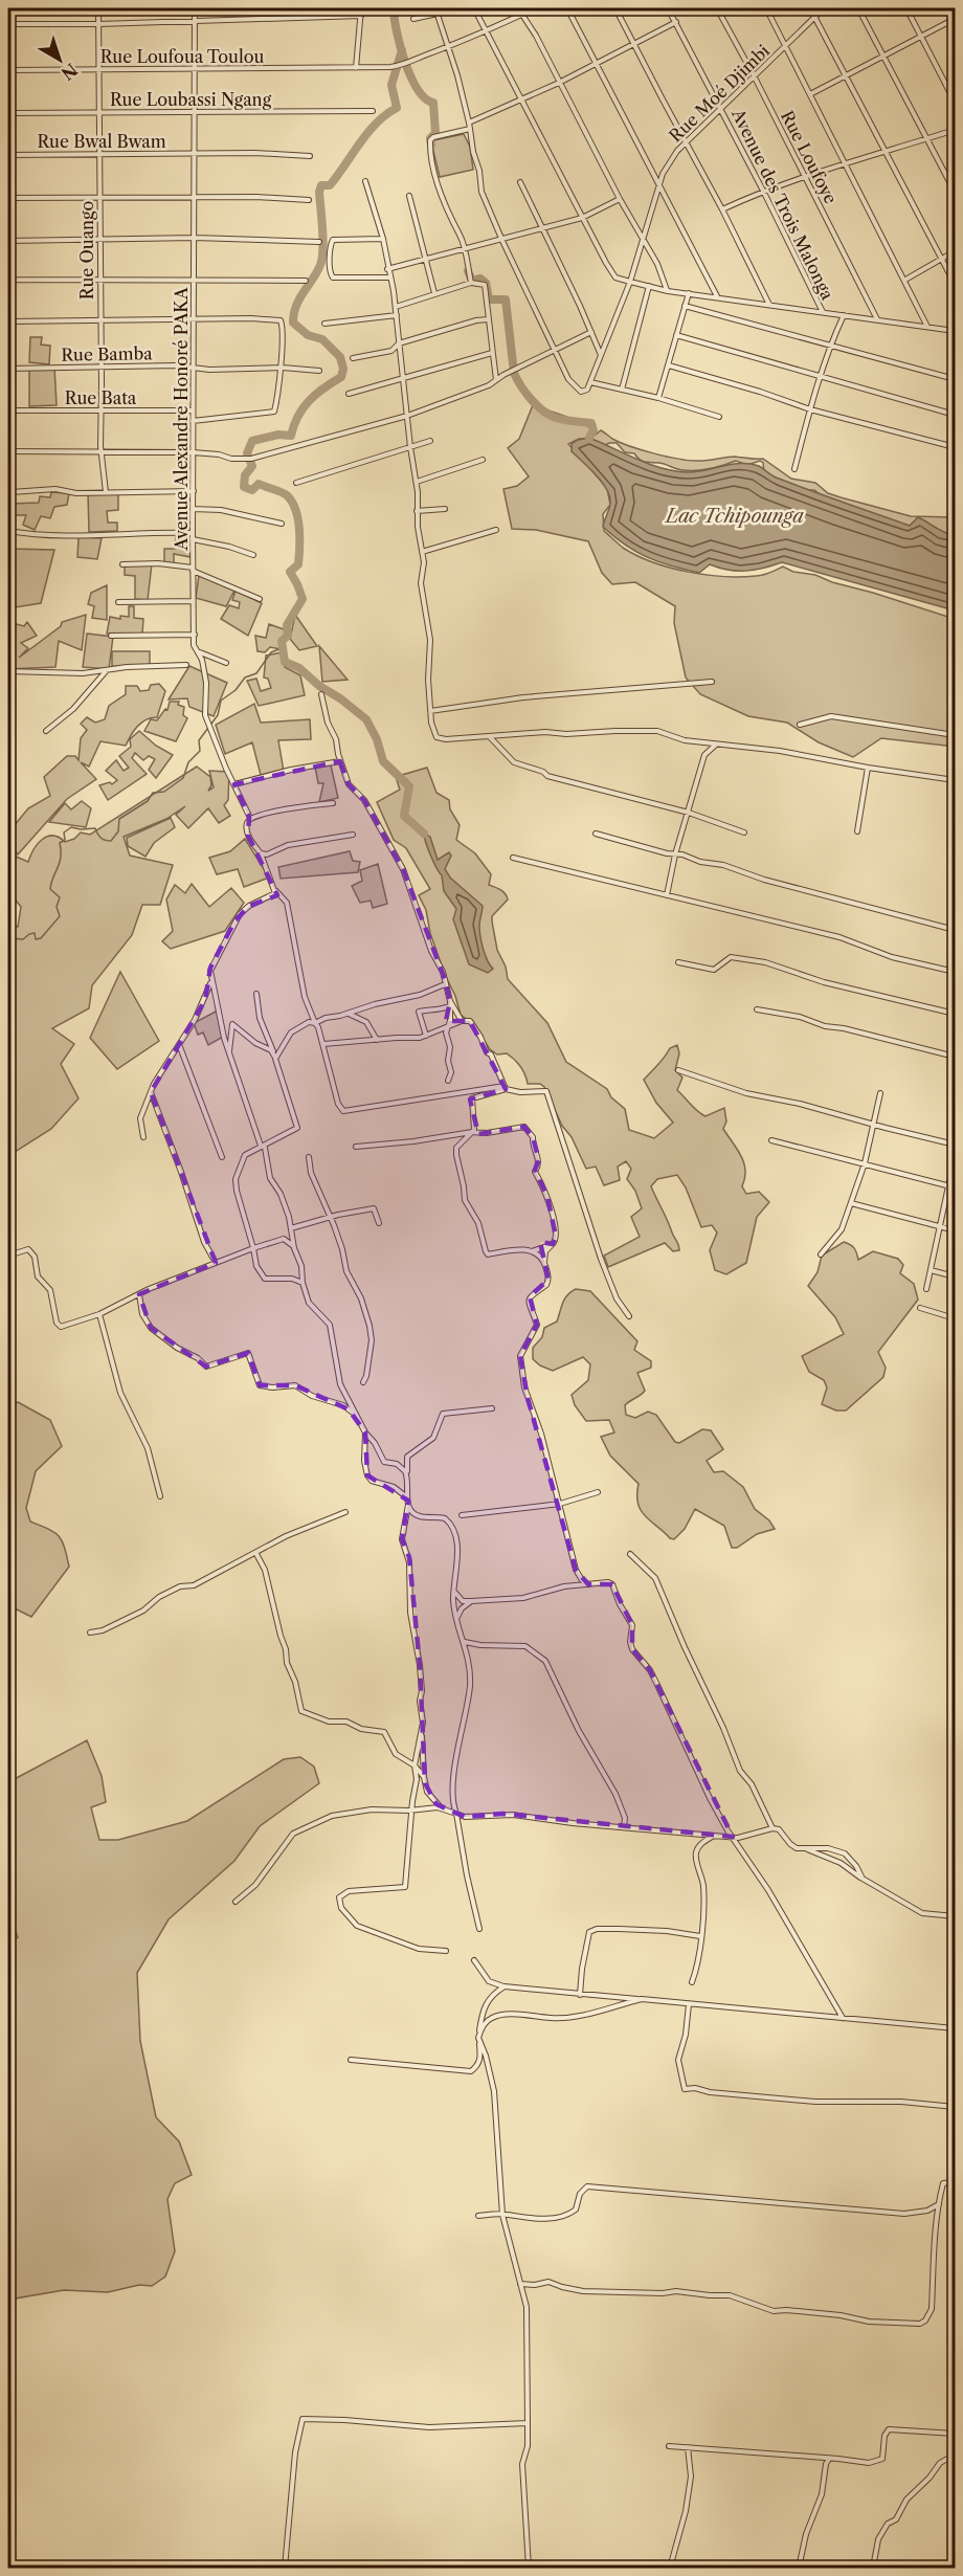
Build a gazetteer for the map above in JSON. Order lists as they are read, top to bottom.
{
  "streets": {
    "street": [
      "Rue Loufoua Toulou",
      "Rue Moé Djimbi",
      "Rue Loubassi Ngang",
      "Rue Bwal Bwam",
      "Rue Loufoye",
      "Avenue des Trois Malonga",
      "Rue Ouango",
      "Rue Bamba",
      "Rue Bata",
      "Avenue Alexandre Honoré PAKA"
    ]
  },
  "crossings": [
    ["Rue Loufoua Toulou", "Rue Ouango"],
    ["Rue Loufoua Toulou", "Avenue Alexandre Honoré PAKA"],
    ["Rue Moé Djimbi", "Rue Loufoye"],
    ["Rue Moé Djimbi", "Avenue des Trois Malonga"],
    ["Rue Loubassi Ngang", "Rue Ouango"],
    ["Rue Loubassi Ngang", "Avenue Alexandre Honoré PAKA"],
    ["Rue Bwal Bwam", "Rue Ouango"],
    ["Rue Bwal Bwam", "Avenue Alexandre Honoré PAKA"],
    ["Rue Ouango", "Rue Bamba"],
    ["Rue Ouango", "Rue Bata"],
    ["Rue Bamba", "Avenue Alexandre Honoré PAKA"],
    ["Rue Bata", "Avenue Alexandre Honoré PAKA"]
  ],
  "water": ["Lac Tchipounga"],
  "north": "bottom right"
}
